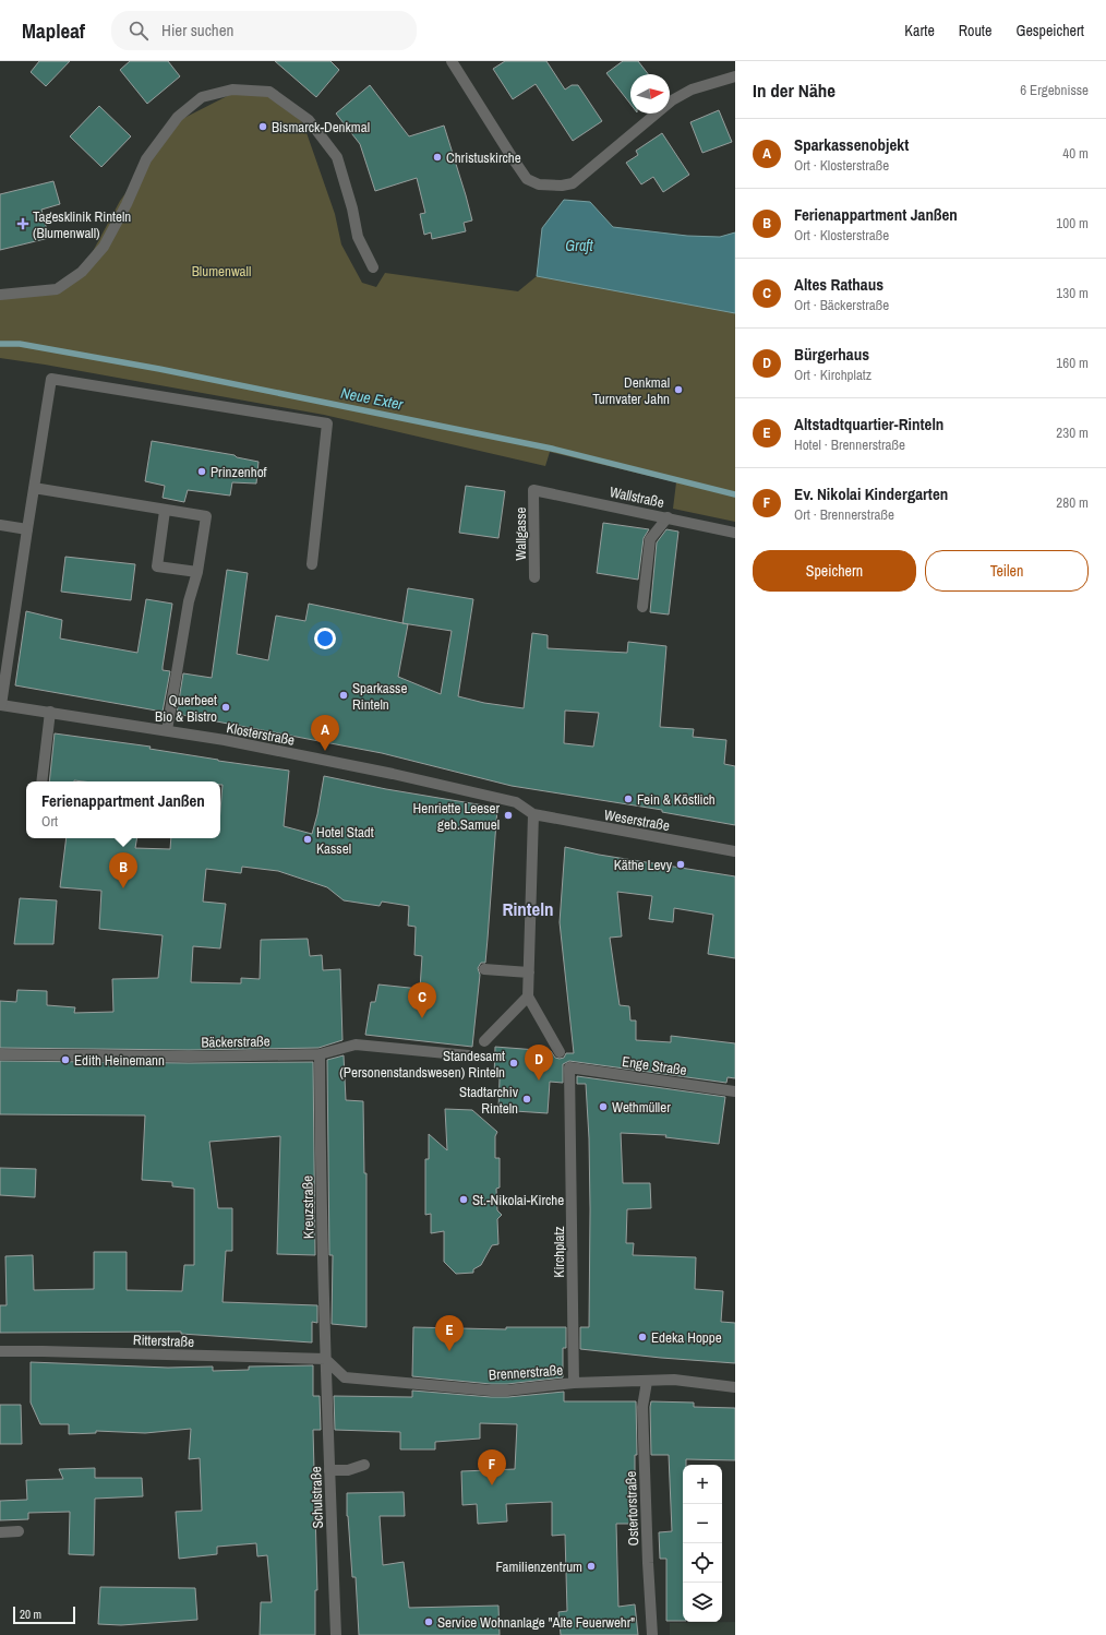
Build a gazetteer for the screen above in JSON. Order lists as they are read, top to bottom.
{
  "streets": {
    "street": [
      "Wallstraße",
      "Wallgasse",
      "Klosterstraße",
      "Weserstraße",
      "Bäckerstraße",
      "Enge Straße",
      "Kreuzstraße",
      "Kirchplatz",
      "Ritterstraße",
      "Brennerstraße",
      "Schulstraße",
      "Ostertorstraße"
    ]
  },
  "crossings": [
    ["Wallstraße", "Wallgasse"],
    ["Klosterstraße", "Weserstraße"],
    ["Bäckerstraße", "Kreuzstraße"],
    ["Enge Straße", "Kirchplatz"],
    ["Kreuzstraße", "Ritterstraße"],
    ["Kreuzstraße", "Brennerstraße"],
    ["Kreuzstraße", "Schulstraße"],
    ["Kirchplatz", "Brennerstraße"],
    ["Ritterstraße", "Brennerstraße"],
    ["Ritterstraße", "Schulstraße"],
    ["Brennerstraße", "Schulstraße"],
    ["Brennerstraße", "Ostertorstraße"]
  ],
  "districts": ["Rinteln"],
  "water": ["Graft", "Neue Exter"],
  "parks": ["Blumenwall"],
  "places": {
    "other": [
      "Bismarck-Denkmal",
      "Christuskirche",
      "Denkmal Turnvater Jahn",
      "Prinzenhof",
      "Sparkasse Rinteln",
      "Querbeet Bio & Bistro",
      "Fein & Köstlich",
      "Henriette Leeser geb.Samuel",
      "Hotel Stadt Kassel",
      "Käthe Levy",
      "Edith Heinemann",
      "Standesamt (Personenstandswesen) Rinteln",
      "Stadtarchiv Rinteln",
      "Wethmüller",
      "St.-Nikolai-Kirche",
      "Edeka Hoppe",
      "Familienzentrum",
      "Service Wohnanlage \"Alte Feuerwehr\""
    ],
    "health": ["Tagesklinik Rinteln (Blumenwall)"]
  },
  "scale_bar": "20 m",
  "north": "right",
  "page": {
    "header": "Mapleaf",
    "search": "Hier suchen",
    "nav": ["Karte", "Route", "Gespeichert"],
    "heading": ["In der Nähe", "6 Ergebnisse"],
    "list": [
      {
        "mark": "A",
        "name": "Sparkassenobjekt",
        "note": "Ort · Klosterstraße",
        "value": "40 m"
      },
      {
        "mark": "B",
        "name": "Ferienappartment Janßen",
        "note": "Ort · Klosterstraße",
        "value": "100 m"
      },
      {
        "mark": "C",
        "name": "Altes Rathaus",
        "note": "Ort · Bäckerstraße",
        "value": "130 m"
      },
      {
        "mark": "D",
        "name": "Bürgerhaus",
        "note": "Ort · Kirchplatz",
        "value": "160 m"
      },
      {
        "mark": "E",
        "name": "Altstadtquartier-Rinteln",
        "note": "Hotel · Brennerstraße",
        "value": "230 m"
      },
      {
        "mark": "F",
        "name": "Ev. Nikolai Kindergarten",
        "note": "Ort · Brennerstraße",
        "value": "280 m"
      }
    ],
    "buttons": ["Speichern", "Teilen"],
    "pins": [
      "A",
      "B",
      "C",
      "D",
      "E",
      "F"
    ],
    "popup": ["Ferienappartment Janßen", "Ort"],
    "map_buttons": ["+", "−"],
    "scale": "20 m"
  }
}
